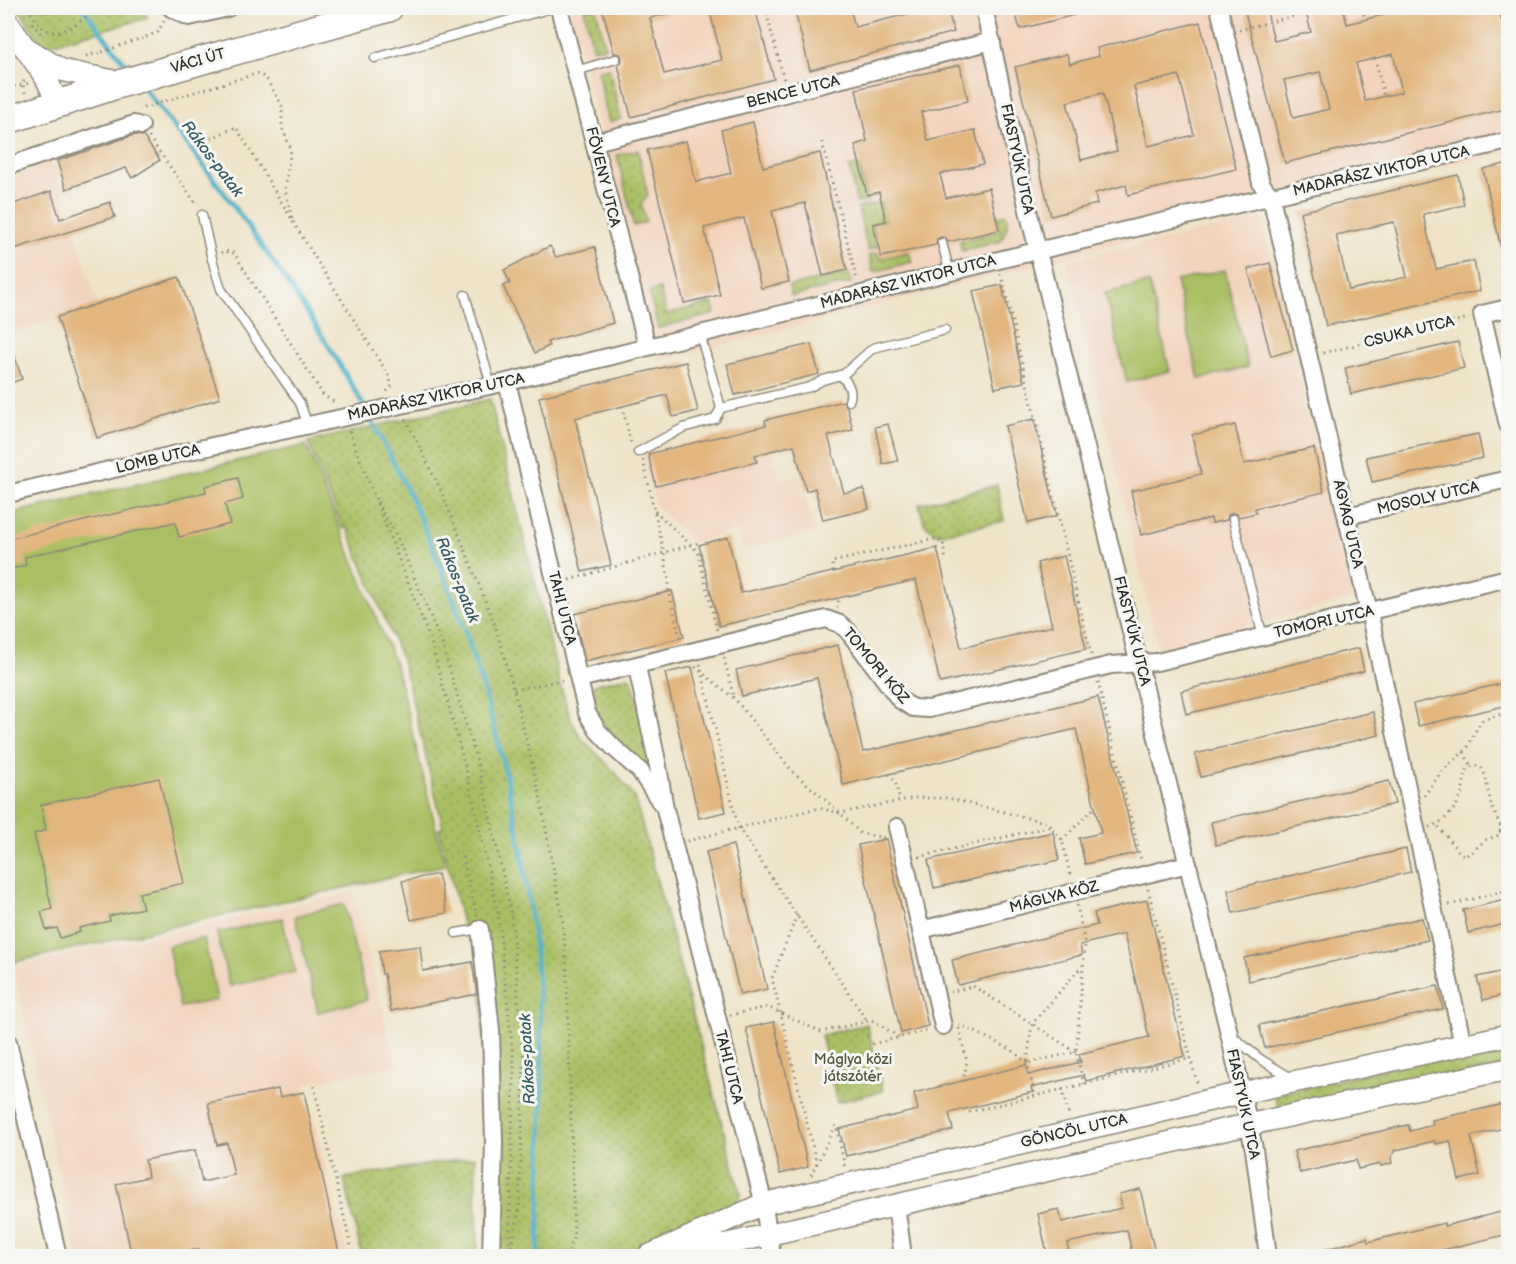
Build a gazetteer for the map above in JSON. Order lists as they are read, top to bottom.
{
  "streets": {
    "main road": ["VÁCI ÚT"],
    "street": [
      "BENCE UTCA",
      "FIASTYÚK UTCA",
      "MADARÁSZ VIKTOR UTCA",
      "FÖVENY UTCA",
      "LOMB UTCA",
      "MOSOLY UTCA",
      "AGYAG UTCA",
      "TAHI UTCA",
      "TOMORI UTCA",
      "TOMORI KÖZ",
      "MÁGLYA KÖZ",
      "GÖNCÖL UTCA"
    ],
    "path": ["CSUKA UTCA"]
  },
  "crossings": [
    ["BENCE UTCA", "FIASTYÚK UTCA"],
    ["BENCE UTCA", "FÖVENY UTCA"],
    ["FIASTYÚK UTCA", "MADARÁSZ VIKTOR UTCA"],
    ["FIASTYÚK UTCA", "TOMORI UTCA"],
    ["FIASTYÚK UTCA", "TOMORI KÖZ"],
    ["FIASTYÚK UTCA", "MÁGLYA KÖZ"],
    ["FIASTYÚK UTCA", "GÖNCÖL UTCA"],
    ["MADARÁSZ VIKTOR UTCA", "FÖVENY UTCA"],
    ["MADARÁSZ VIKTOR UTCA", "LOMB UTCA"],
    ["MADARÁSZ VIKTOR UTCA", "AGYAG UTCA"],
    ["MADARÁSZ VIKTOR UTCA", "TAHI UTCA"],
    ["CSUKA UTCA", "AGYAG UTCA"],
    ["MOSOLY UTCA", "AGYAG UTCA"],
    ["AGYAG UTCA", "TOMORI UTCA"],
    ["AGYAG UTCA", "GÖNCÖL UTCA"],
    ["TAHI UTCA", "TOMORI KÖZ"],
    ["TAHI UTCA", "GÖNCÖL UTCA"],
    ["TOMORI UTCA", "TOMORI KÖZ"]
  ],
  "water": ["Rákos-patak"],
  "parks": ["Máglya közi játszótér"]
}
